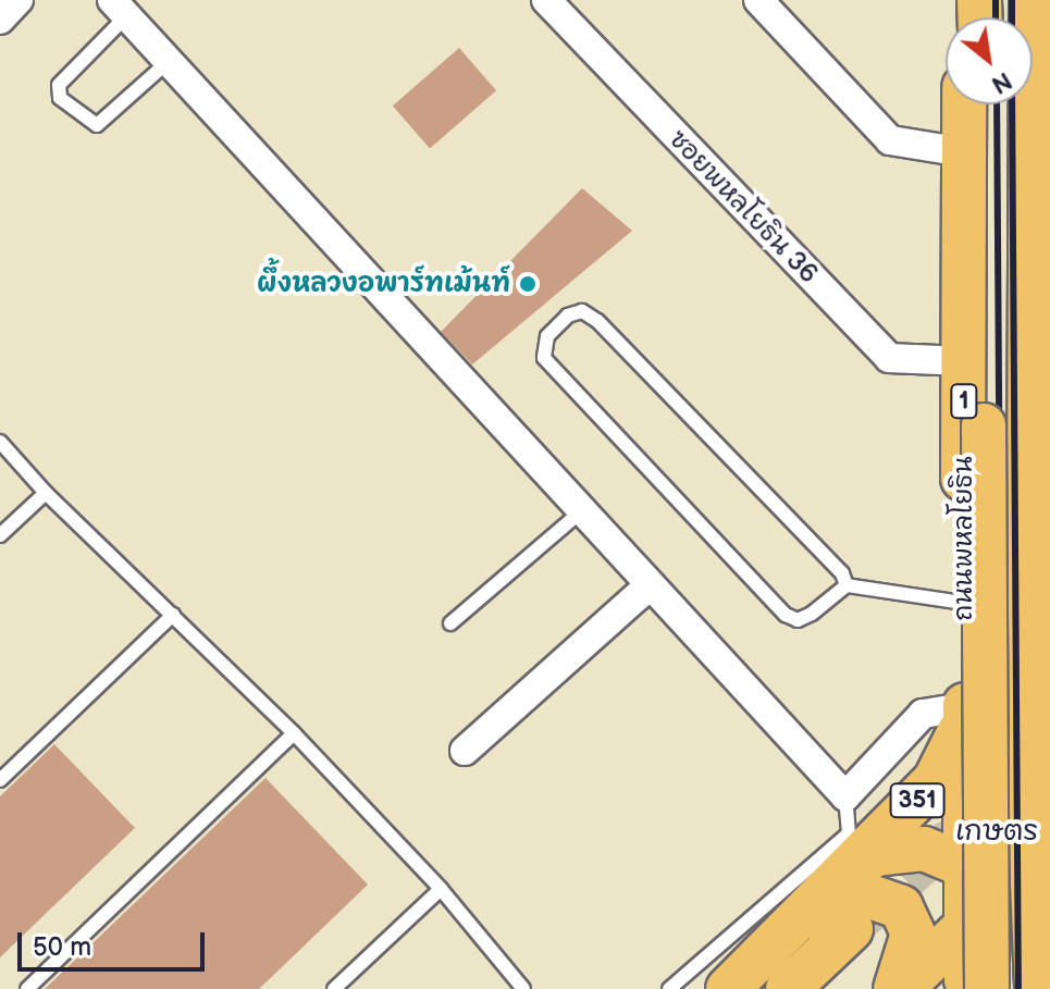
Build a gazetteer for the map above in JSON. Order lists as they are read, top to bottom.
{
  "streets": {
    "main road": ["1", "ถนนพหลโยธิน", "351"],
    "street": ["ซอยพหลโยธิน 36"]
  },
  "crossings": [
    ["ซอยพหลโยธิน 36", "ถนนพหลโยธิน"],
    ["ถนนพหลโยธิน", "351"]
  ],
  "districts": ["เกษตร"],
  "places": ["ผึ้งหลวงอพาร์ทเม้นท์"],
  "scale_bar": "50 m",
  "north": "bottom right"
}
